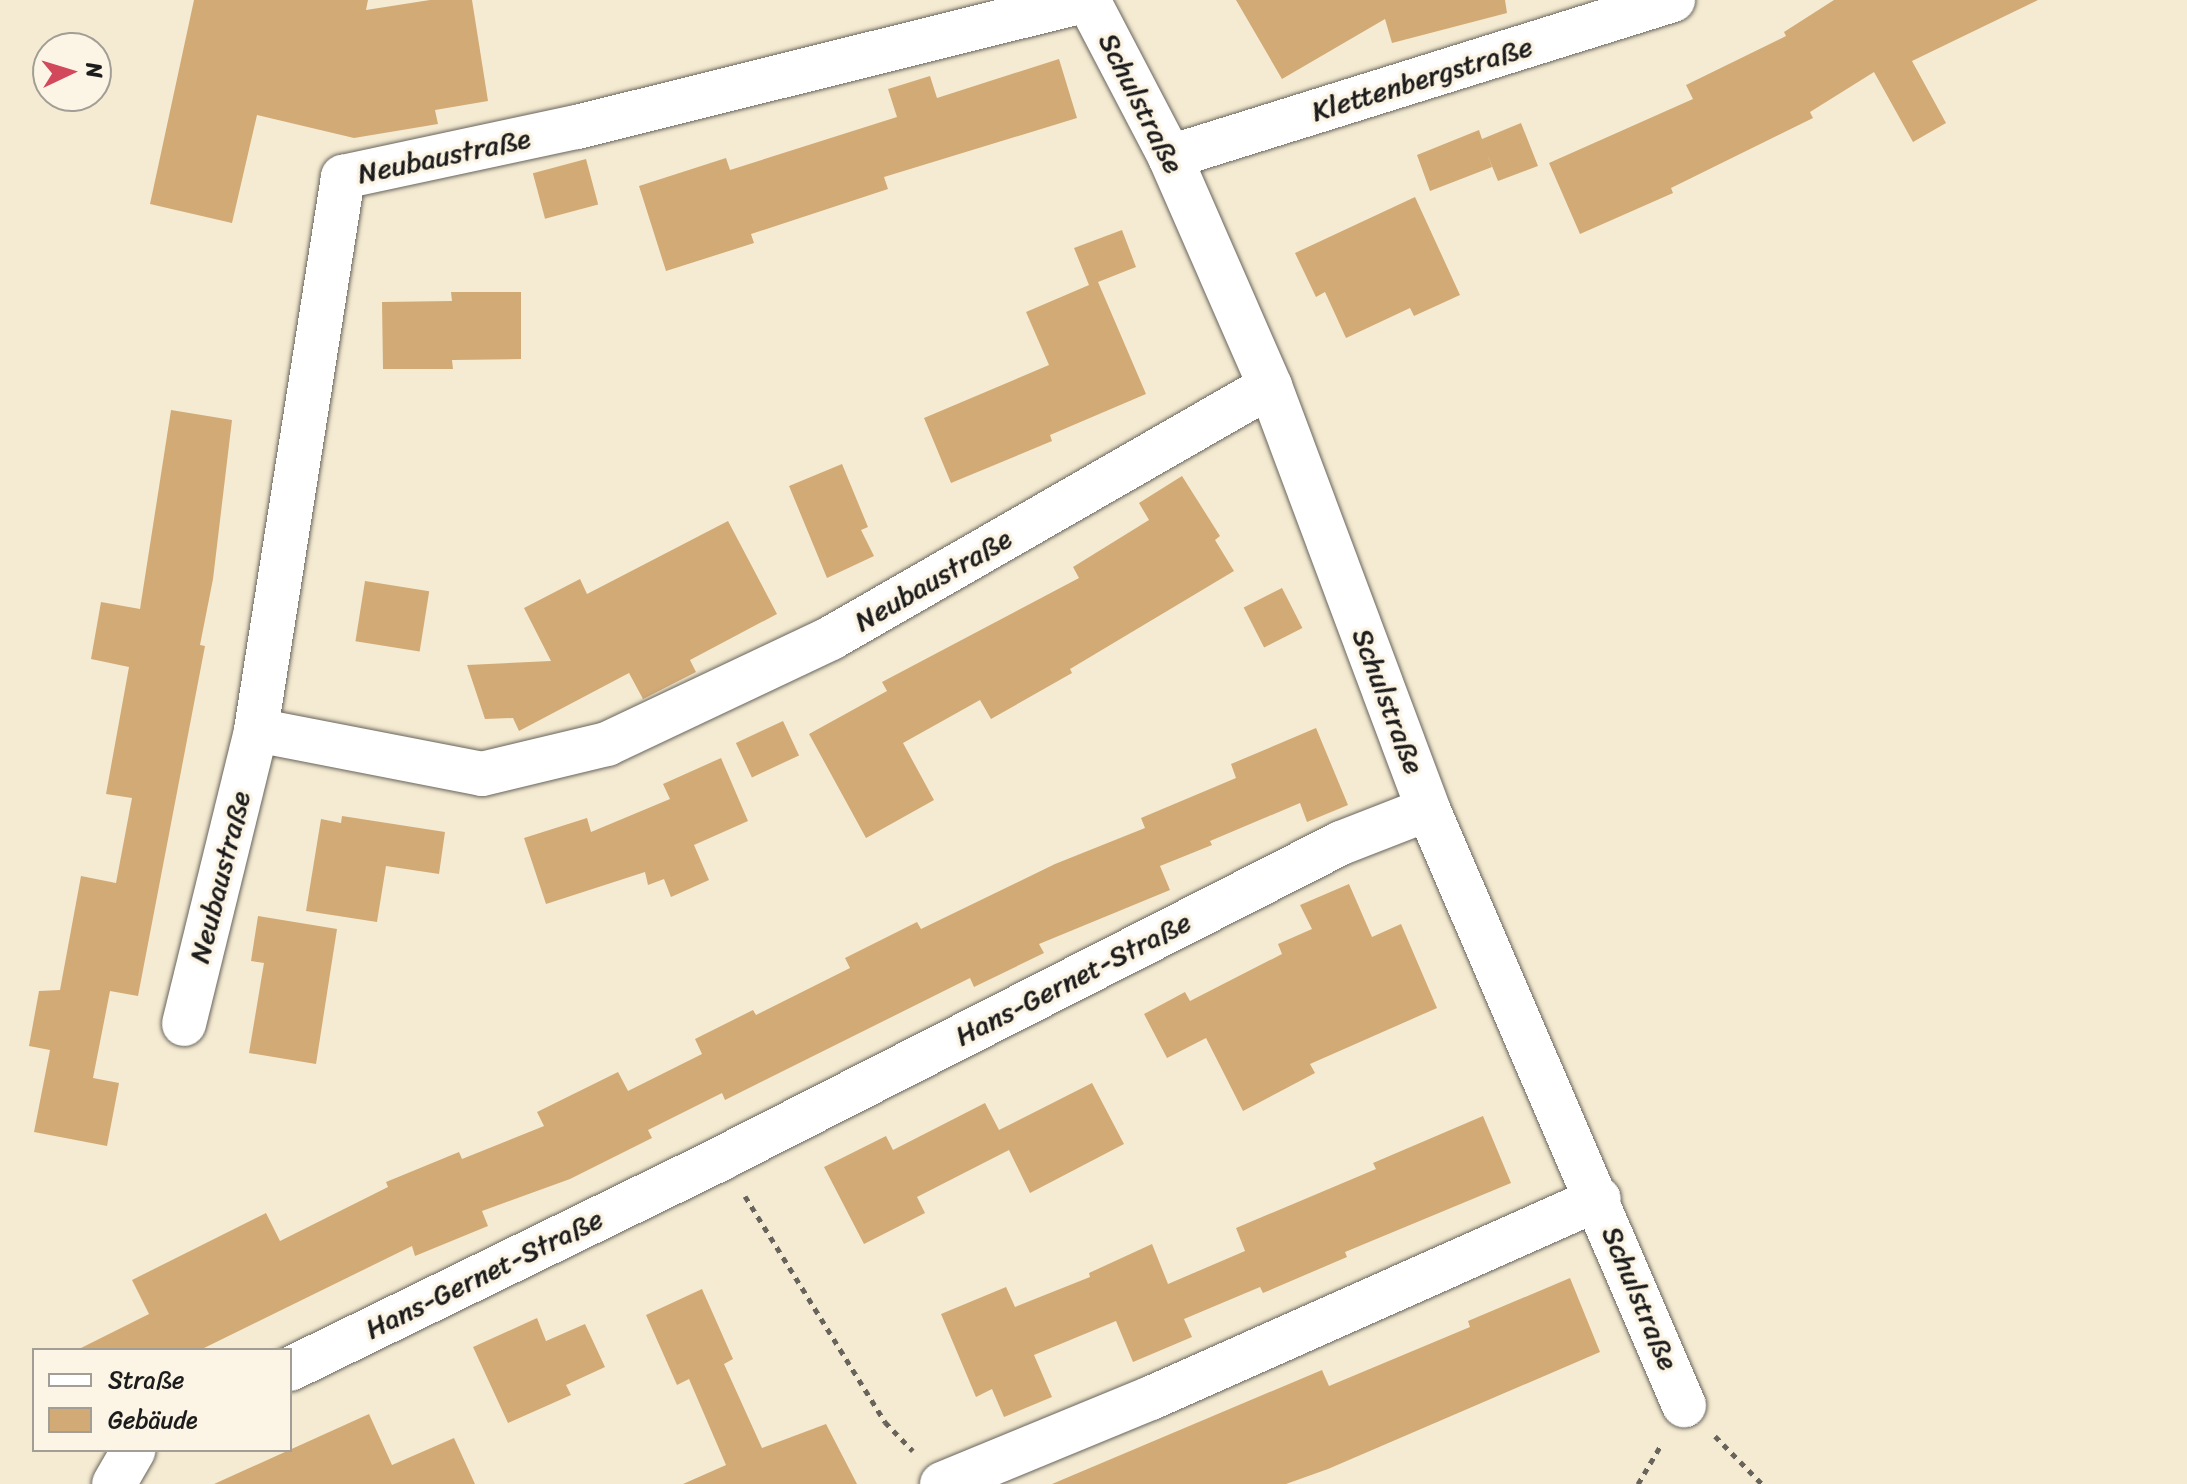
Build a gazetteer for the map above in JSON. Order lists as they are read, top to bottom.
{
  "streets": {
    "street": [
      "Klettenbergstraße",
      "Schulstraße",
      "Neubaustraße",
      "Hans-Gernet-Straße"
    ]
  },
  "crossings": [
    ["Klettenbergstraße", "Schulstraße"],
    ["Schulstraße", "Neubaustraße"],
    ["Schulstraße", "Hans-Gernet-Straße"]
  ],
  "legend": ["Straße", "Gebäude"],
  "north": "right"
}
